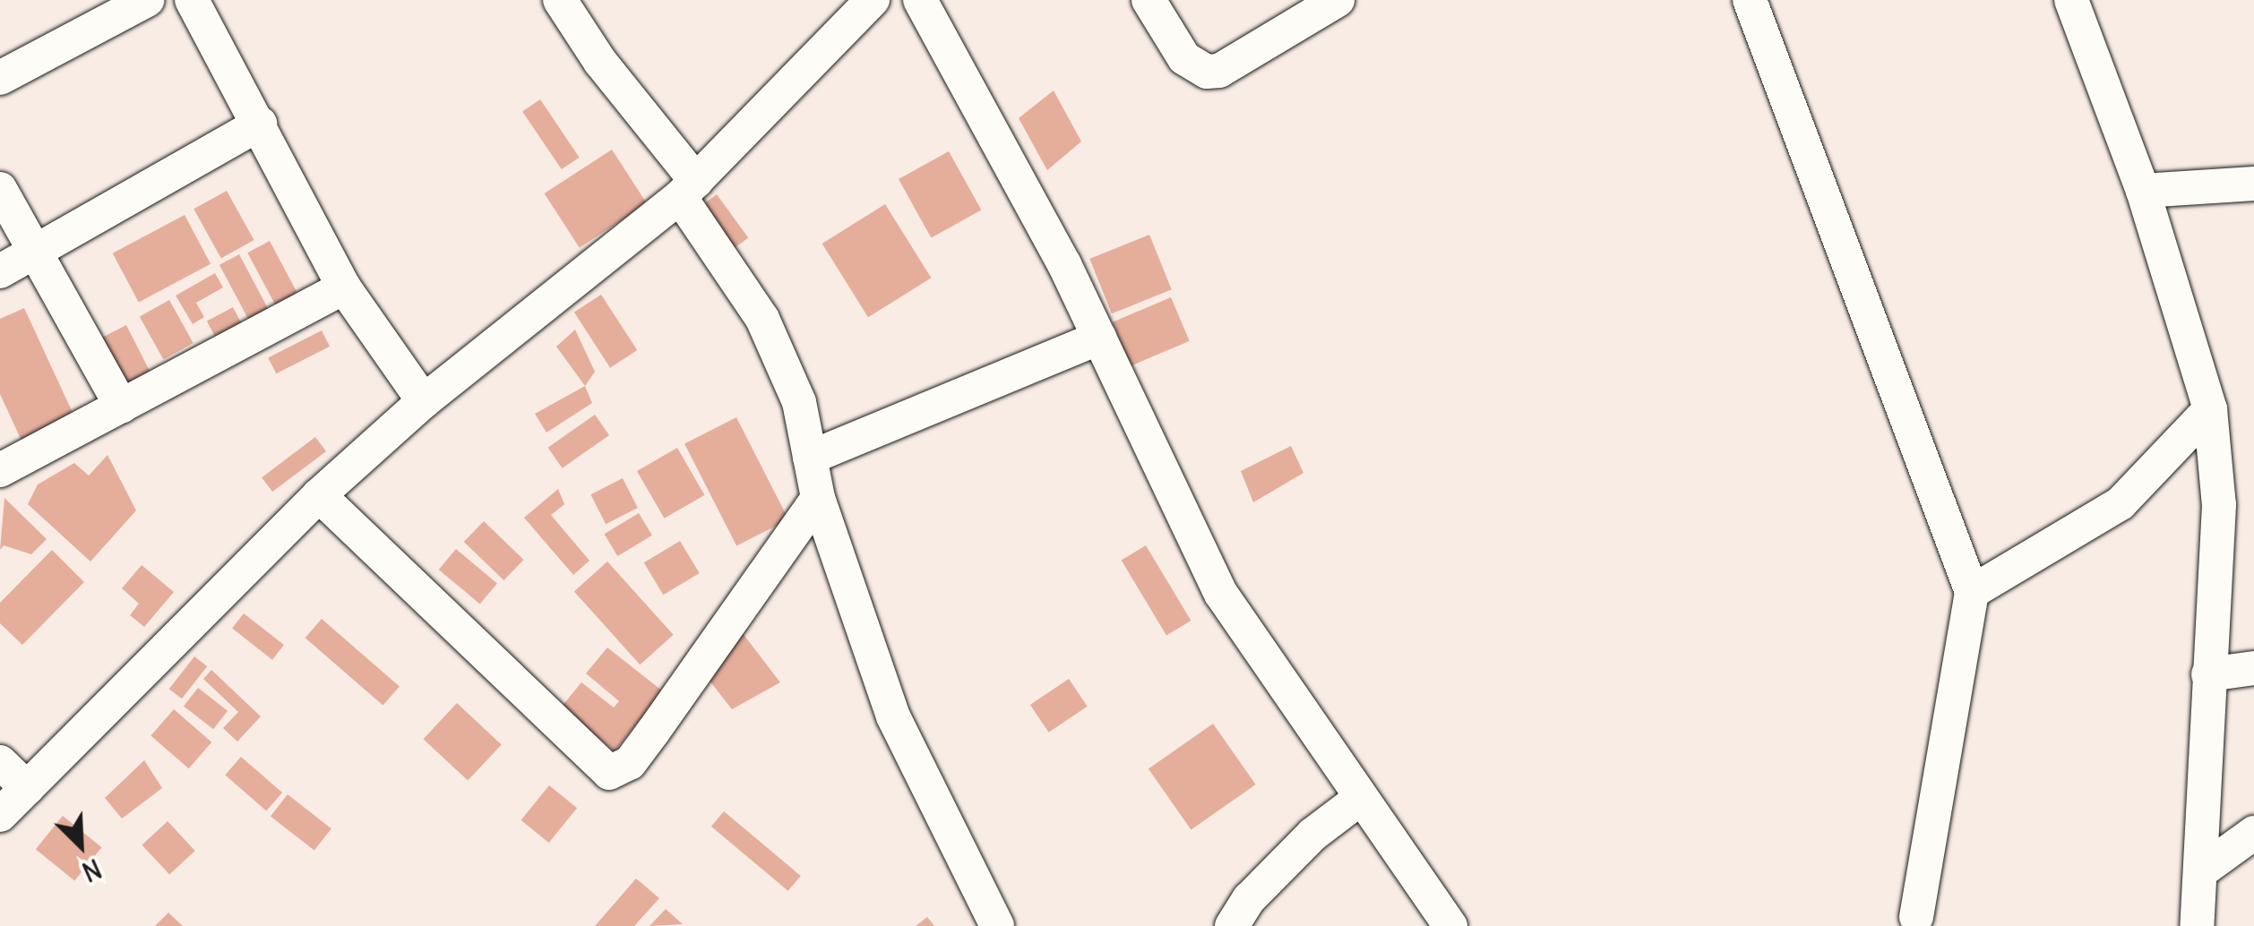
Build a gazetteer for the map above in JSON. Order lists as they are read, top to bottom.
{
  "north": "bottom right"
}
